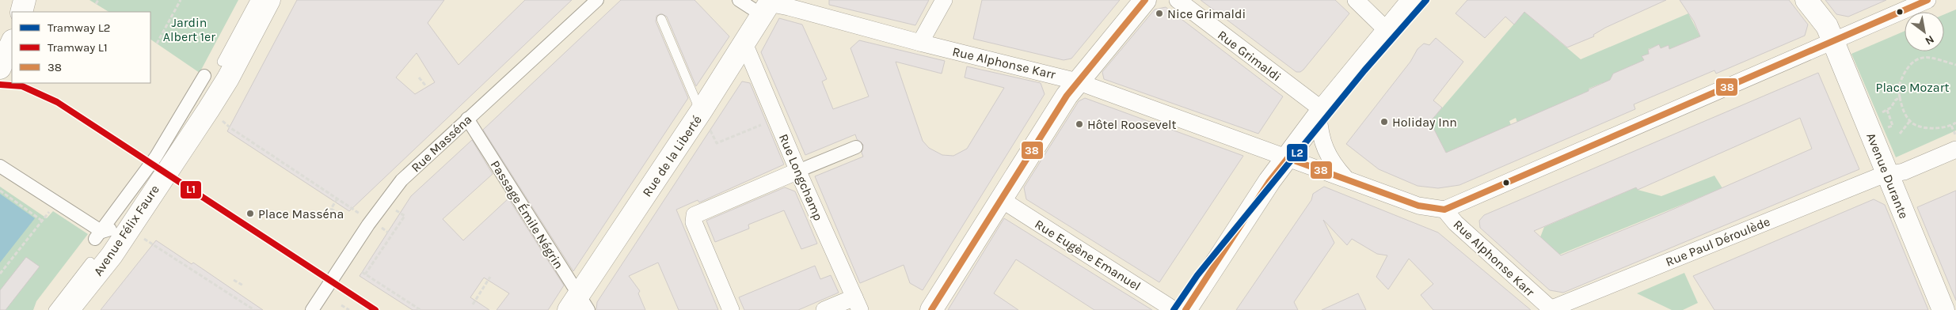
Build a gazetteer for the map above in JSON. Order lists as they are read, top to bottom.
{
  "streets": {
    "main road": ["Rue de la Liberté", "Avenue Durante", "Avenue Félix Faure"],
    "street": [
      "Rue Grimaldi",
      "Rue Alphonse Karr",
      "Rue Masséna",
      "Rue Longchamp",
      "Passage Émile Négrin",
      "Rue Paul Déroulède",
      "Rue Eugène Emanuel"
    ]
  },
  "crossings": [
    ["Rue Alphonse Karr", "Rue de la Liberté"],
    ["Rue Alphonse Karr", "Rue Paul Déroulède"],
    ["Rue Masséna", "Passage Émile Négrin"],
    ["Rue de la Liberté", "Rue Longchamp"],
    ["Rue de la Liberté", "Passage Émile Négrin"],
    ["Avenue Durante", "Rue Paul Déroulède"]
  ],
  "parks": ["Jardin Albert 1er", "Place Mozart"],
  "places": [
    "Nice Grimaldi",
    "Holiday Inn",
    "Hôtel Roosevelt",
    "Place Masséna"
  ],
  "lines": ["tram line L2", "transit line 38", "tram line L1"],
  "legend": ["Tramway L2", "Tramway L1", "38"],
  "north": "bottom right"
}
